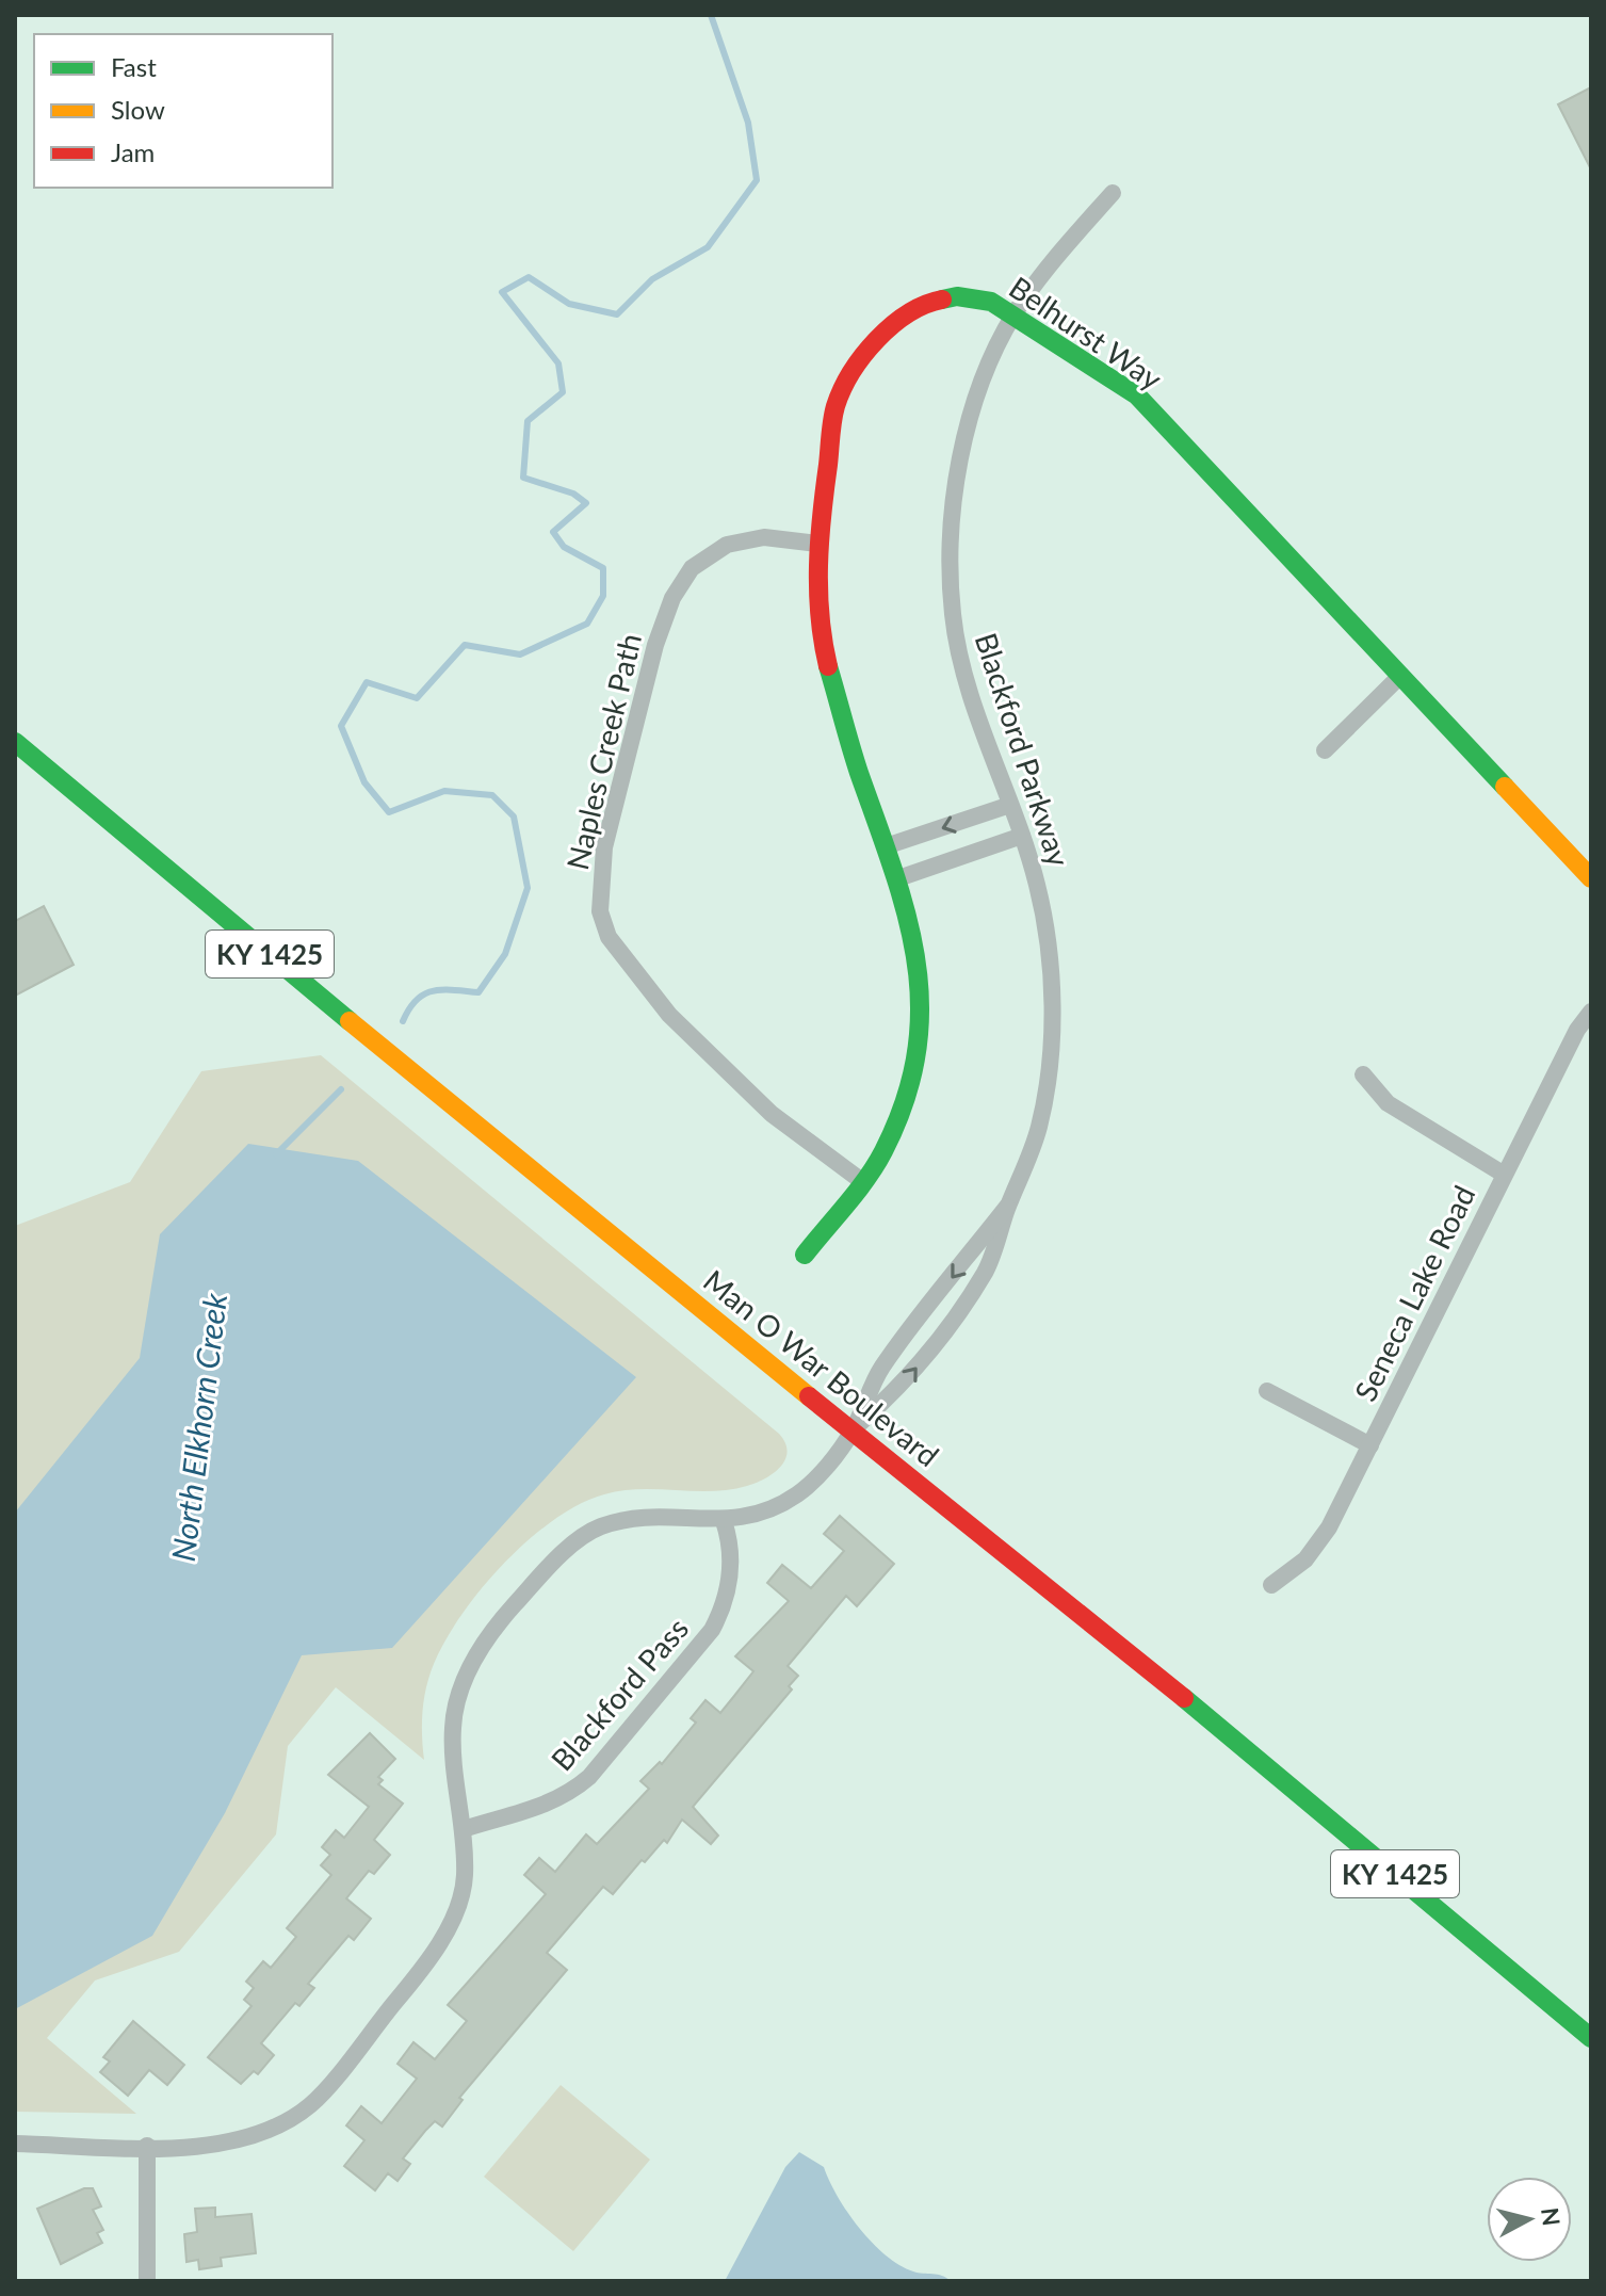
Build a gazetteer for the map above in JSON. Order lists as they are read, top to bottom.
{
  "streets": {
    "main road": ["Belhurst Way", "KY 1425", "Man O War Boulevard"],
    "street": [
      "Blackford Parkway",
      "Naples Creek Path",
      "Seneca Lake Road",
      "Blackford Pass"
    ]
  },
  "crossings": [
    ["Belhurst Way", "Blackford Parkway"],
    ["Belhurst Way", "Naples Creek Path"],
    ["Blackford Parkway", "Man O War Boulevard"],
    ["Blackford Parkway", "Blackford Pass"]
  ],
  "water": ["North Elkhorn Creek"],
  "legend": ["Fast", "Slow", "Jam"],
  "north": "right"
}
